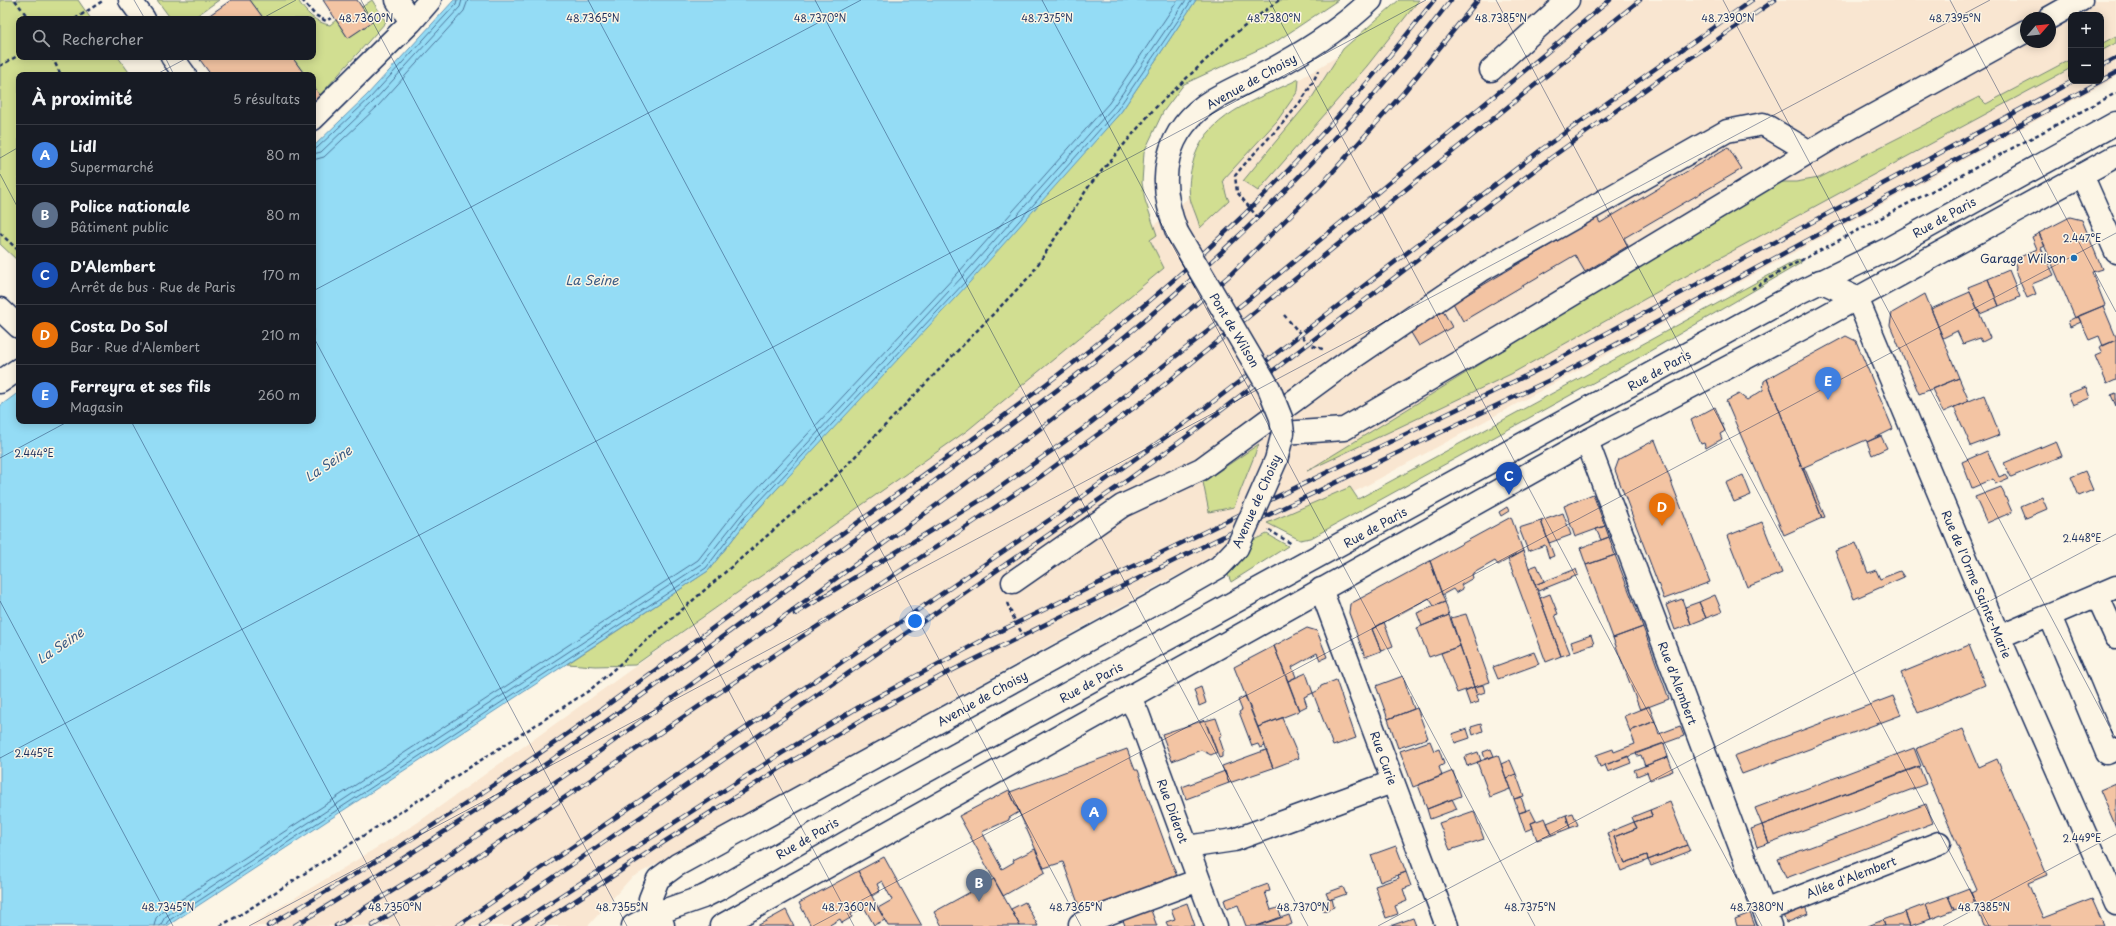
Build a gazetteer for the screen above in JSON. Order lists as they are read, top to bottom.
{
  "streets": {
    "main road": [
      "Avenue de Choisy",
      "Rue de Paris",
      "Pont de Wilson",
      "Rue de l'Orme Sainte-Marie",
      "Rue d'Alembert",
      "Rue Curie",
      "Rue Diderot",
      "Allée d'Alembert"
    ]
  },
  "crossings": [
    ["Avenue de Choisy", "Rue de Paris"],
    ["Avenue de Choisy", "Pont de Wilson"],
    ["Rue d'Alembert", "Allée d'Alembert"]
  ],
  "water": ["La Seine"],
  "places": ["Garage Wilson"],
  "north": "top right",
  "page": {
    "map_buttons": ["+", "−"],
    "search": "Rechercher",
    "heading": ["À proximité", "5 résultats"],
    "list": [
      {
        "mark": "A",
        "name": "Lidl",
        "note": "Supermarché",
        "value": "80 m"
      },
      {
        "mark": "B",
        "name": "Police nationale",
        "note": "Bâtiment public",
        "value": "80 m"
      },
      {
        "mark": "C",
        "name": "D'Alembert",
        "note": "Arrêt de bus · Rue de Paris",
        "value": "170 m"
      },
      {
        "mark": "D",
        "name": "Costa Do Sol",
        "note": "Bar · Rue d'Alembert",
        "value": "210 m"
      },
      {
        "mark": "E",
        "name": "Ferreyra et ses fils",
        "note": "Magasin",
        "value": "260 m"
      }
    ],
    "pins": [
      "E",
      "C",
      "D",
      "A",
      "B"
    ]
  },
  "coordinates": [
    "48.7360°N",
    "48.7365°N",
    "48.7370°N",
    "48.7375°N",
    "48.7380°N",
    "48.7385°N",
    "48.7390°N",
    "48.7395°N",
    "2.447°E",
    "2.444°E",
    "2.448°E",
    "2.445°E",
    "2.449°E",
    "48.7345°N",
    "48.7350°N",
    "48.7355°N"
  ]
}
